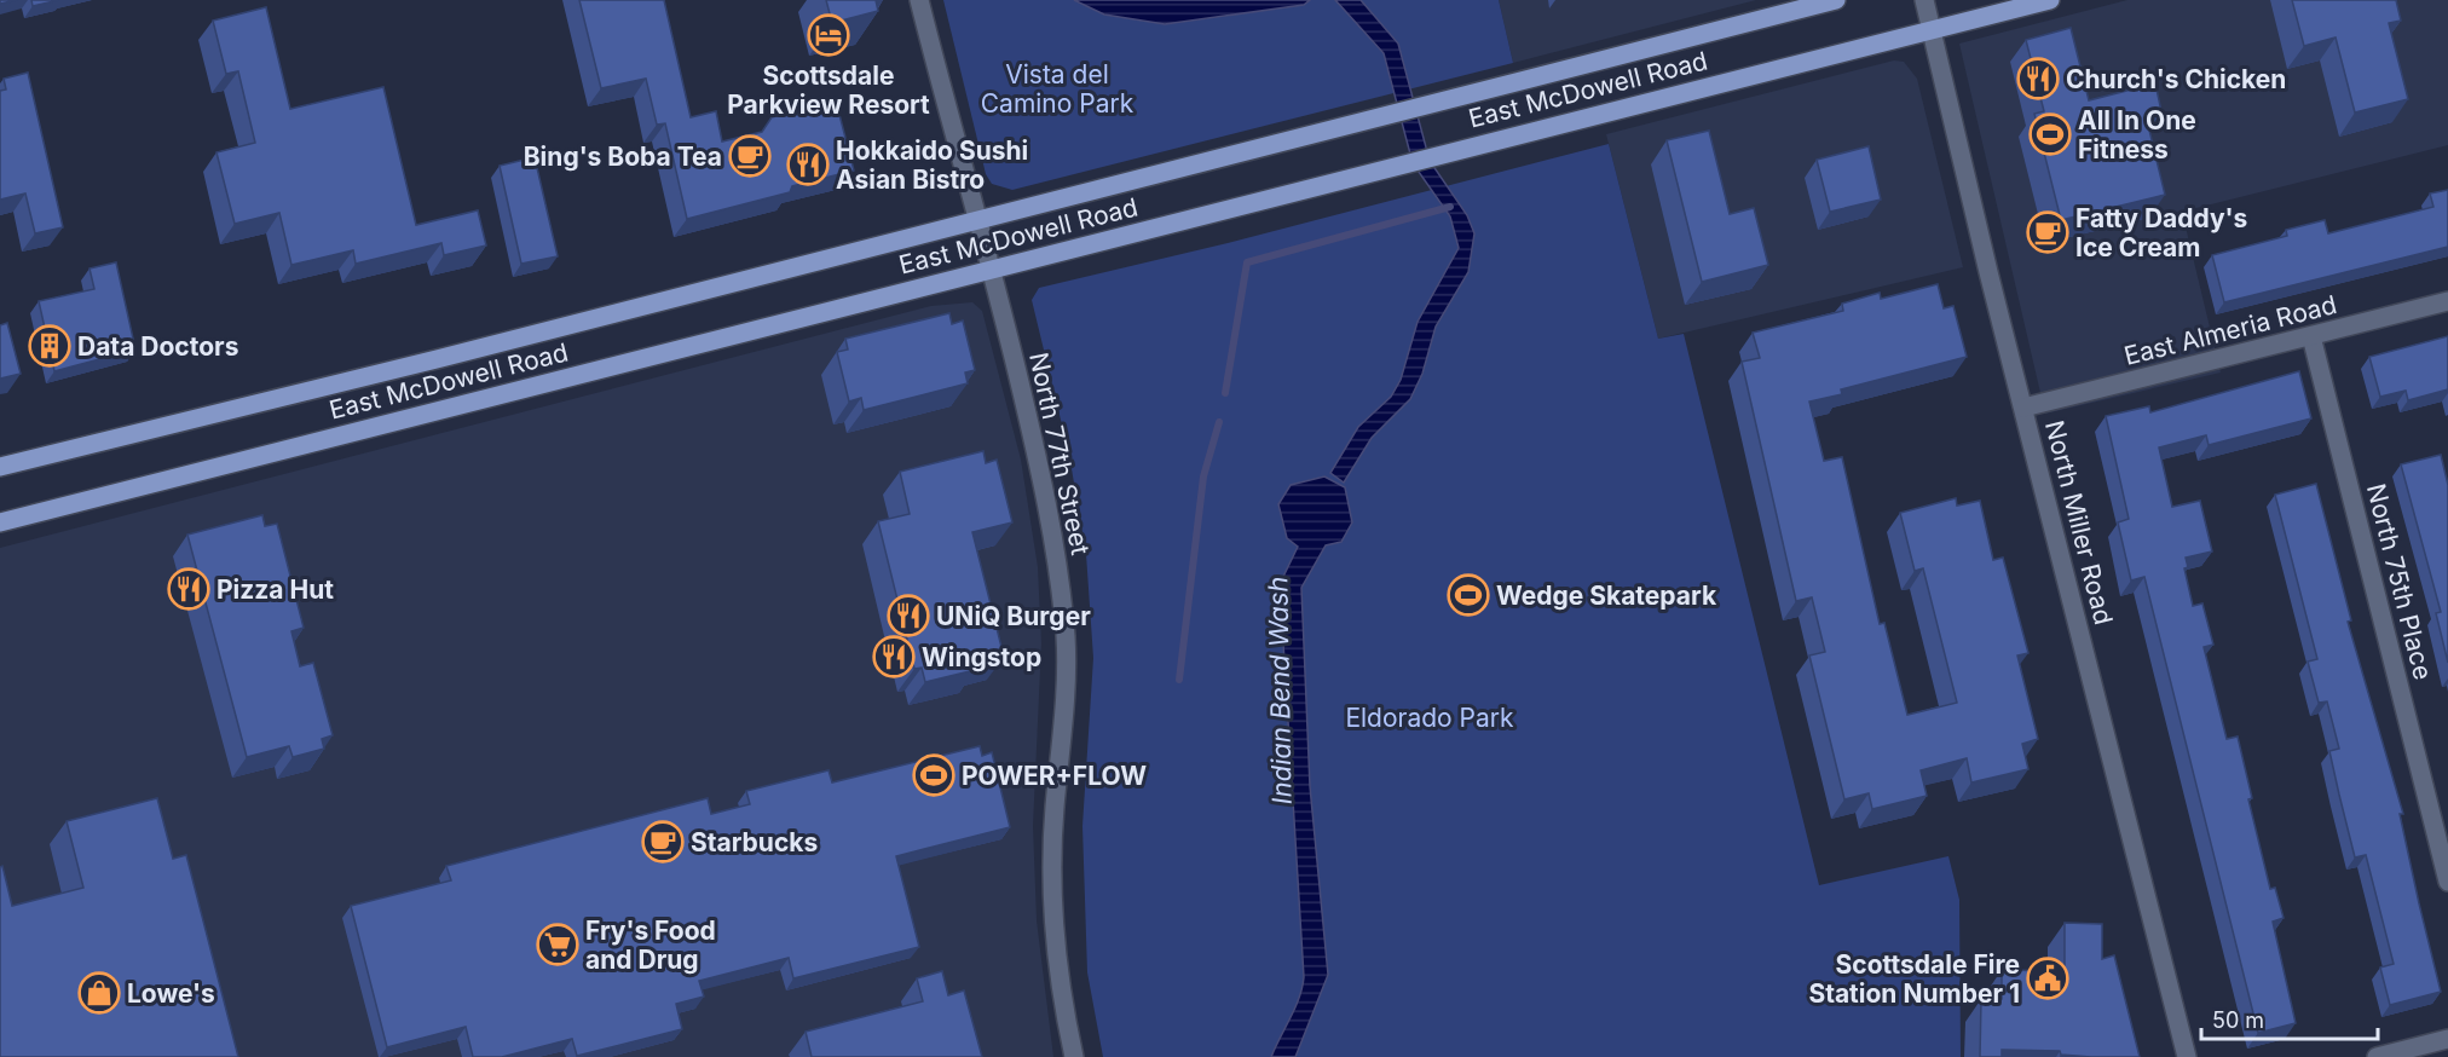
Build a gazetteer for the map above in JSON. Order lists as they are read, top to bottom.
{
  "streets": {
    "main road": ["East McDowell Road"],
    "street": [
      "East Almeria Road",
      "North 77th Street",
      "North Miller Road",
      "North 75th Place"
    ]
  },
  "crossings": [
    ["East McDowell Road", "North 77th Street"],
    ["East McDowell Road", "North Miller Road"],
    ["East Almeria Road", "North Miller Road"],
    ["East Almeria Road", "North 75th Place"]
  ],
  "water": ["Indian Bend Wash"],
  "parks": ["Vista del Camino Park", "Eldorado Park"],
  "places": {
    "hotel": ["Scottsdale Parkview Resort"],
    "restaurant": [
      "Church's Chicken",
      "Hokkaido Sushi Asian Bistro",
      "Pizza Hut",
      "UNiQ Burger",
      "Wingstop"
    ],
    "sports": ["All In One Fitness", "Wedge Skatepark", "POWER+FLOW"],
    "cafe": ["Bing's Boba Tea", "Fatty Daddy's Ice Cream", "Starbucks"],
    "building": ["Data Doctors"],
    "supermarket": ["Fry's Food and Drug"],
    "public building": ["Scottsdale Fire Station Number 1"],
    "shop": ["Lowe's"]
  },
  "scale_bar": "50 m"
}
